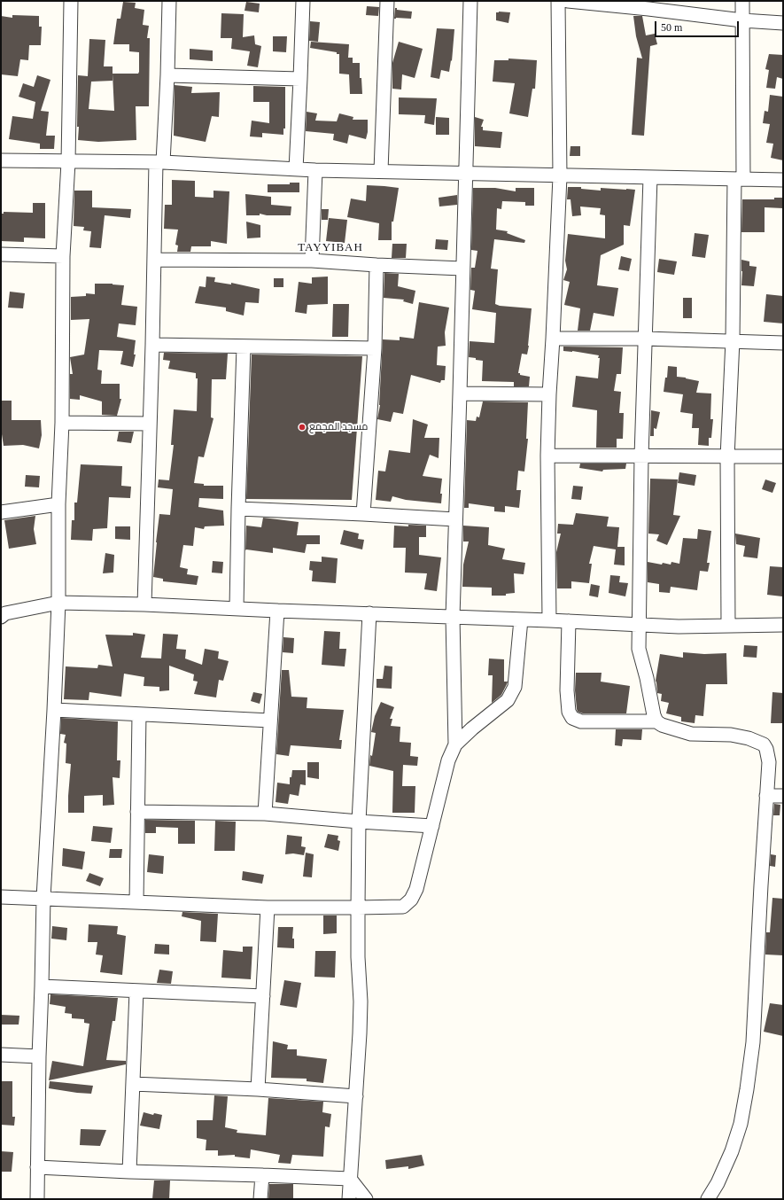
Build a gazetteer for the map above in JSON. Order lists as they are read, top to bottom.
{
  "districts": ["TAYYIBAH"],
  "places": ["مسجد المجمع"],
  "scale_bar": "50 m"
}
